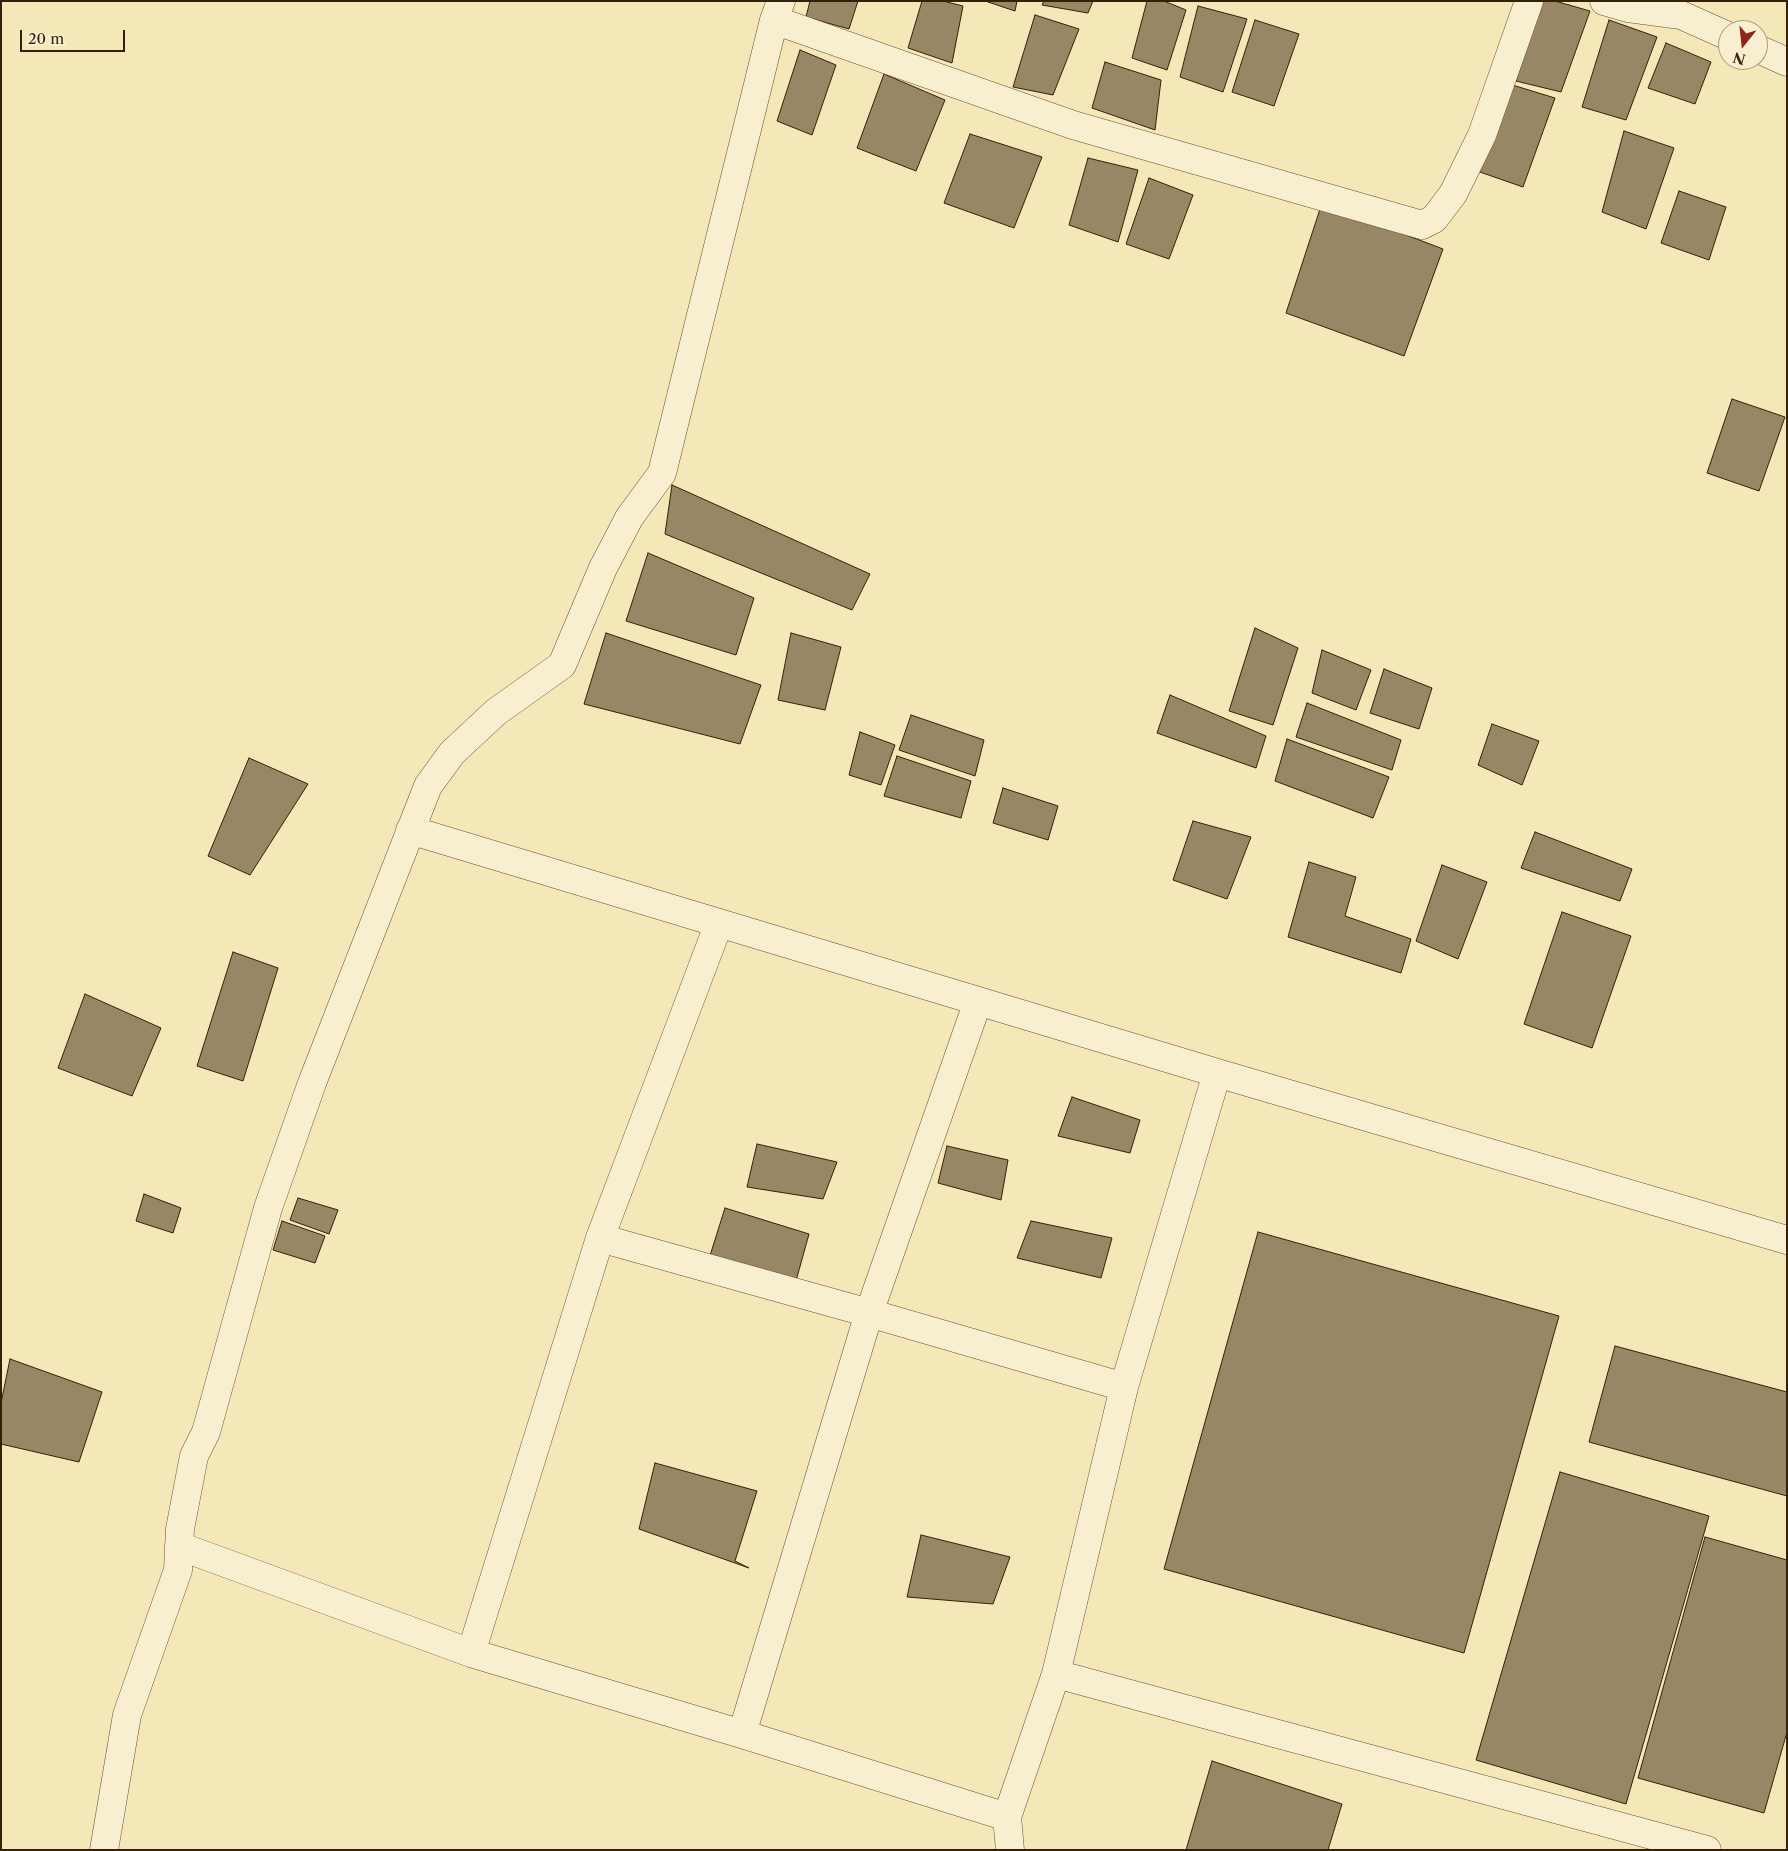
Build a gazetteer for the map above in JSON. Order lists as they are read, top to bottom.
{
  "scale_bar": "20 m",
  "north": "bottom"
}
